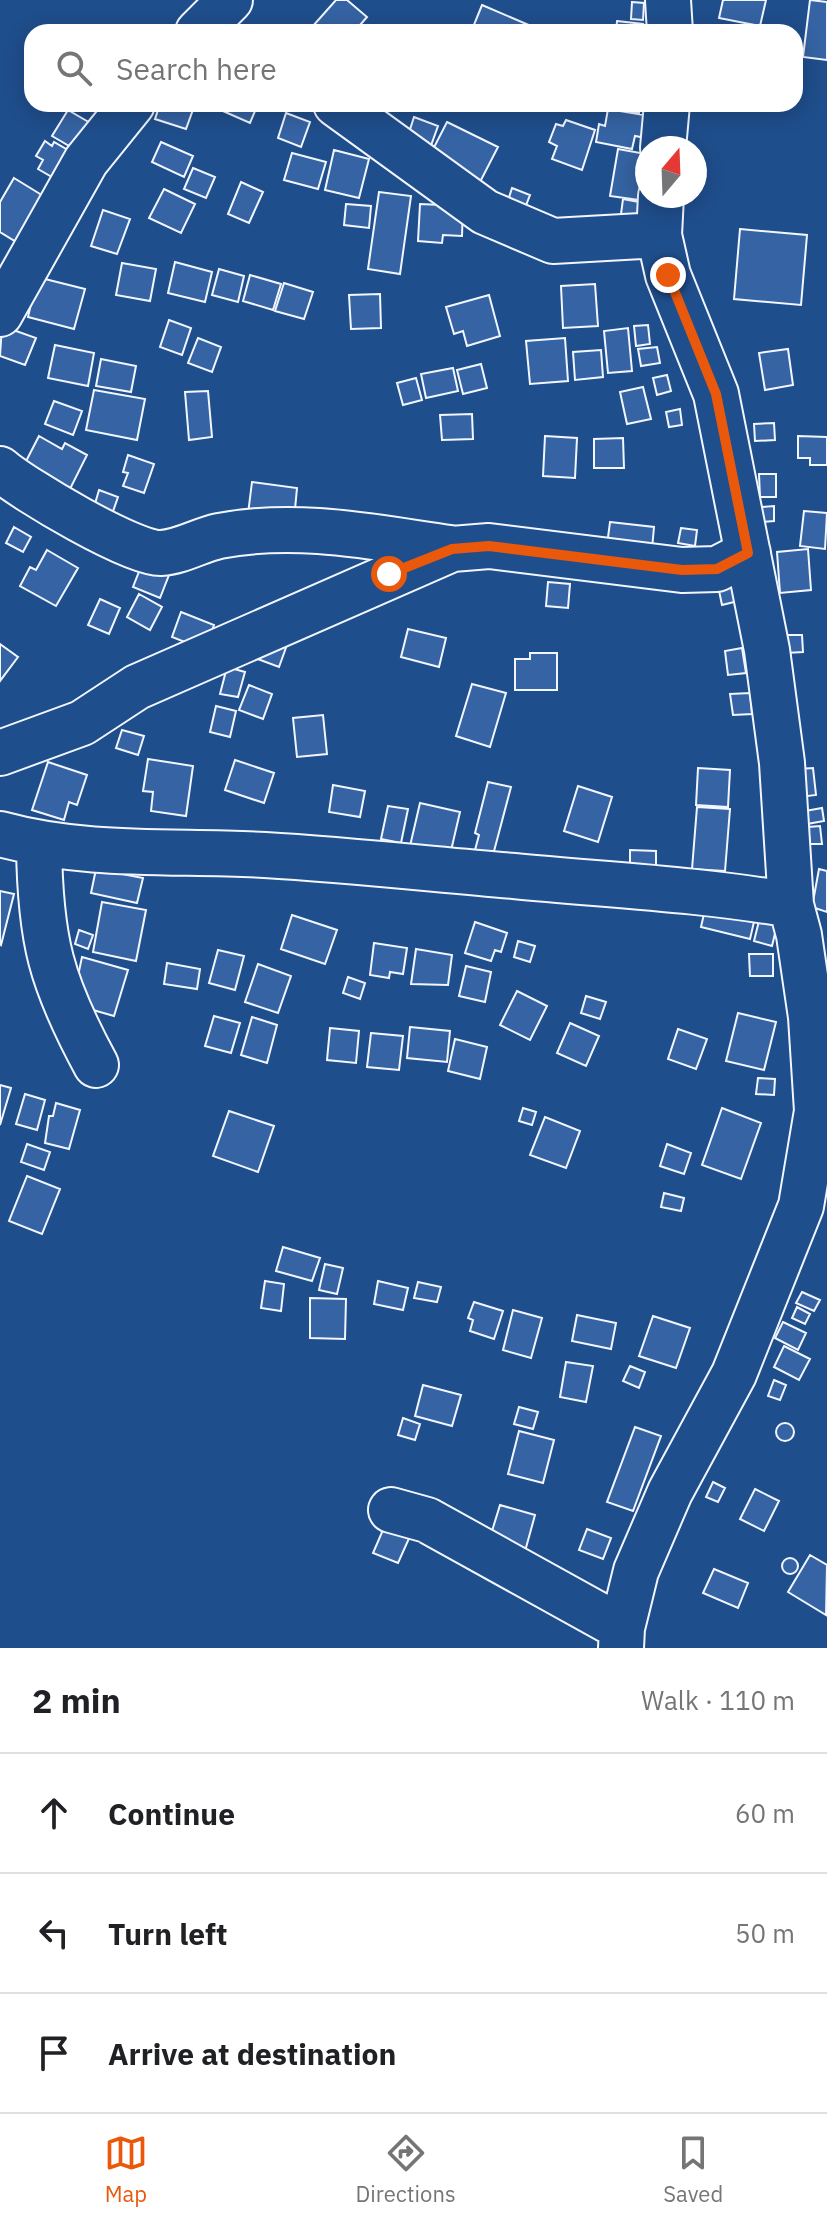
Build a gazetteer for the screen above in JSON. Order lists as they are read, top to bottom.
{
  "north": "top",
  "page": {
    "search": "Search here",
    "heading": ["2 min", "Walk · 110 m"],
    "list": [
      ["Continue", "60 m"],
      ["Turn left", "50 m"],
      "Arrive at destination"
    ],
    "nav": ["Map", "Directions", "Saved"]
  }
}
